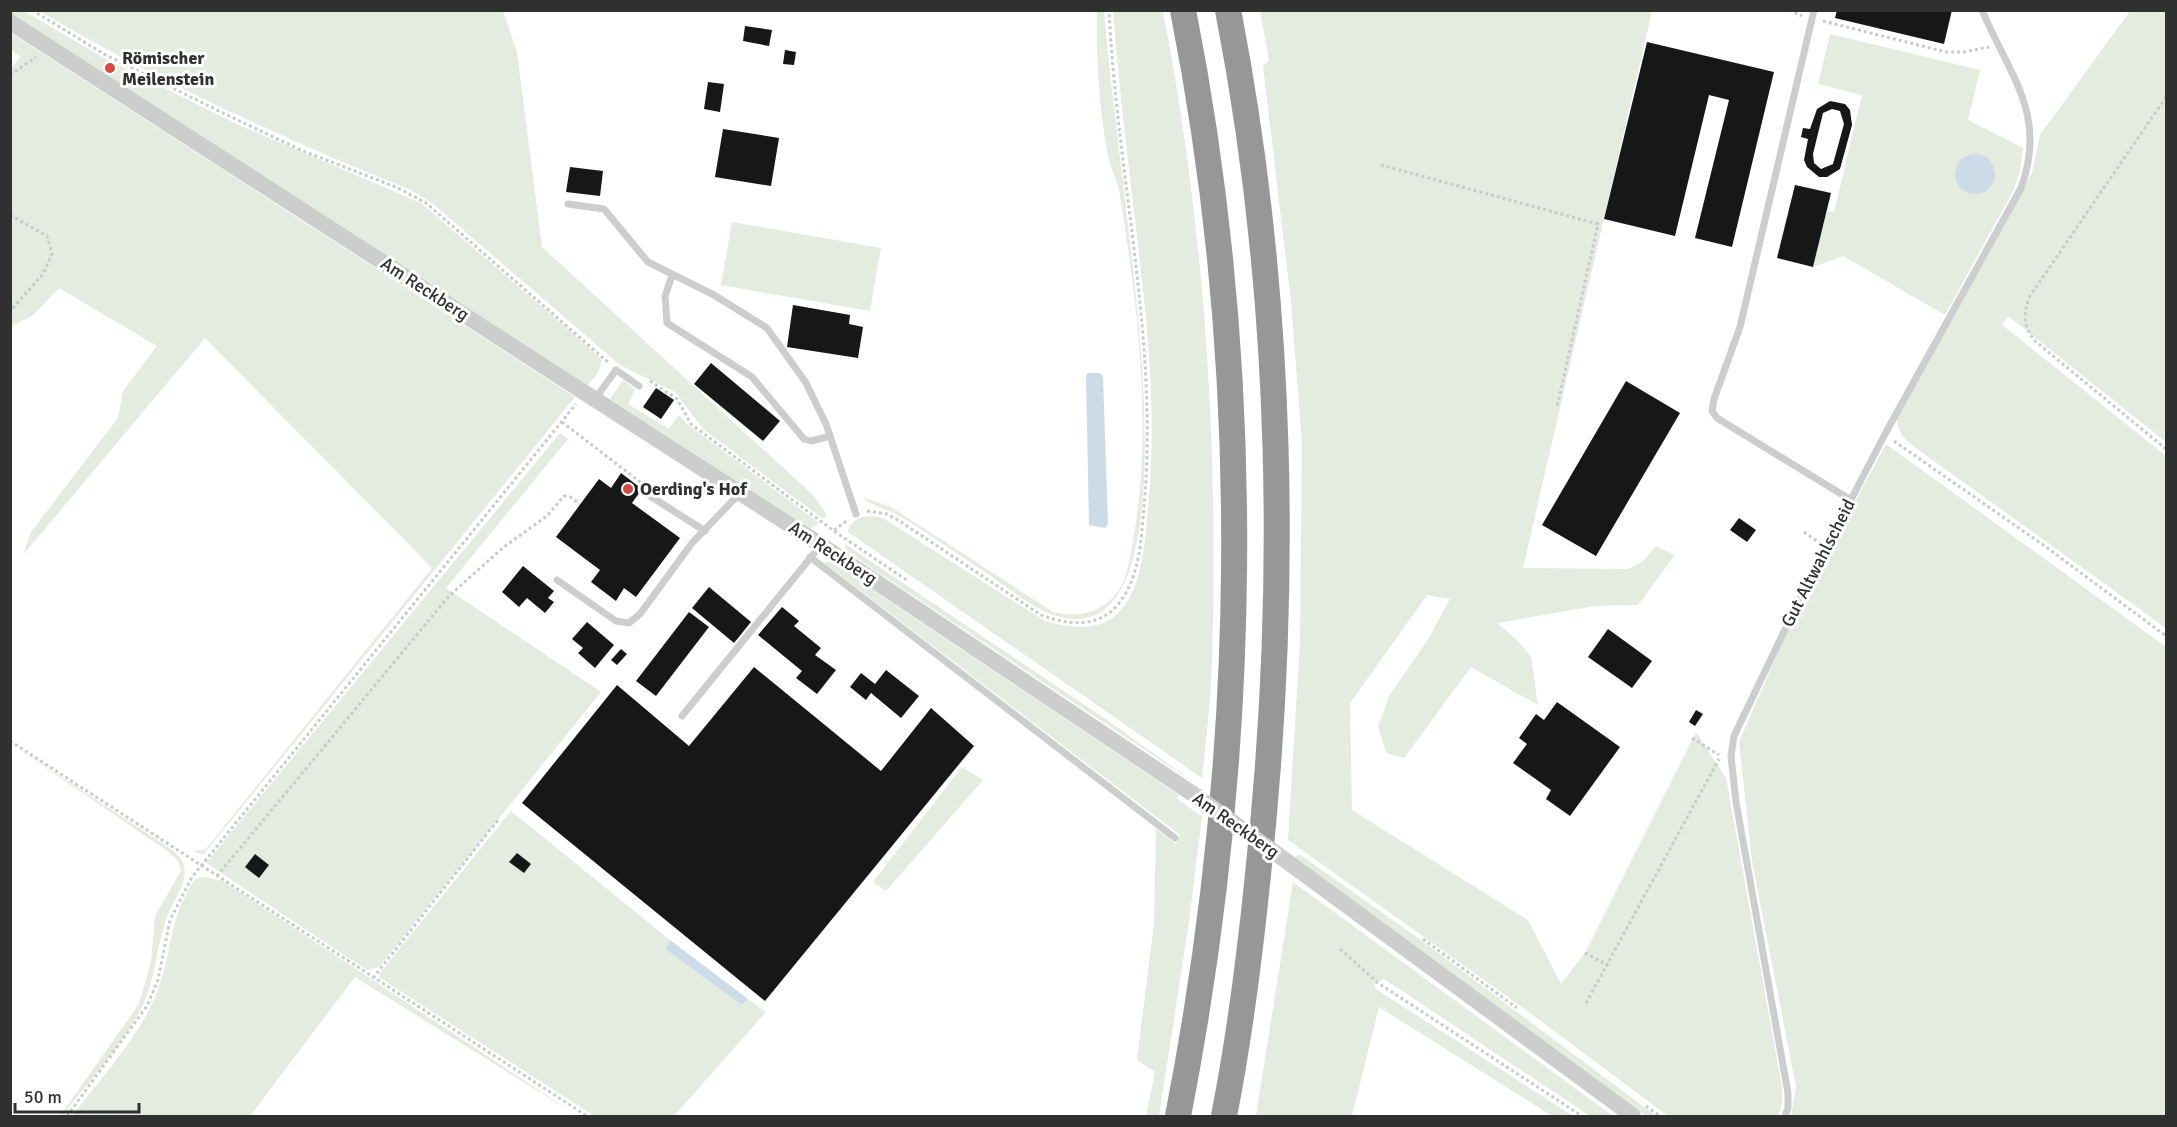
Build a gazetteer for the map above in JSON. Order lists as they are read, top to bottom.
{
  "streets": {
    "street": ["Am Reckberg"],
    "lane": ["Gut Altwahlscheid"]
  },
  "places": ["Römischer Meilenstein", "Oerding's Hof"],
  "scale_bar": "50 m"
}
